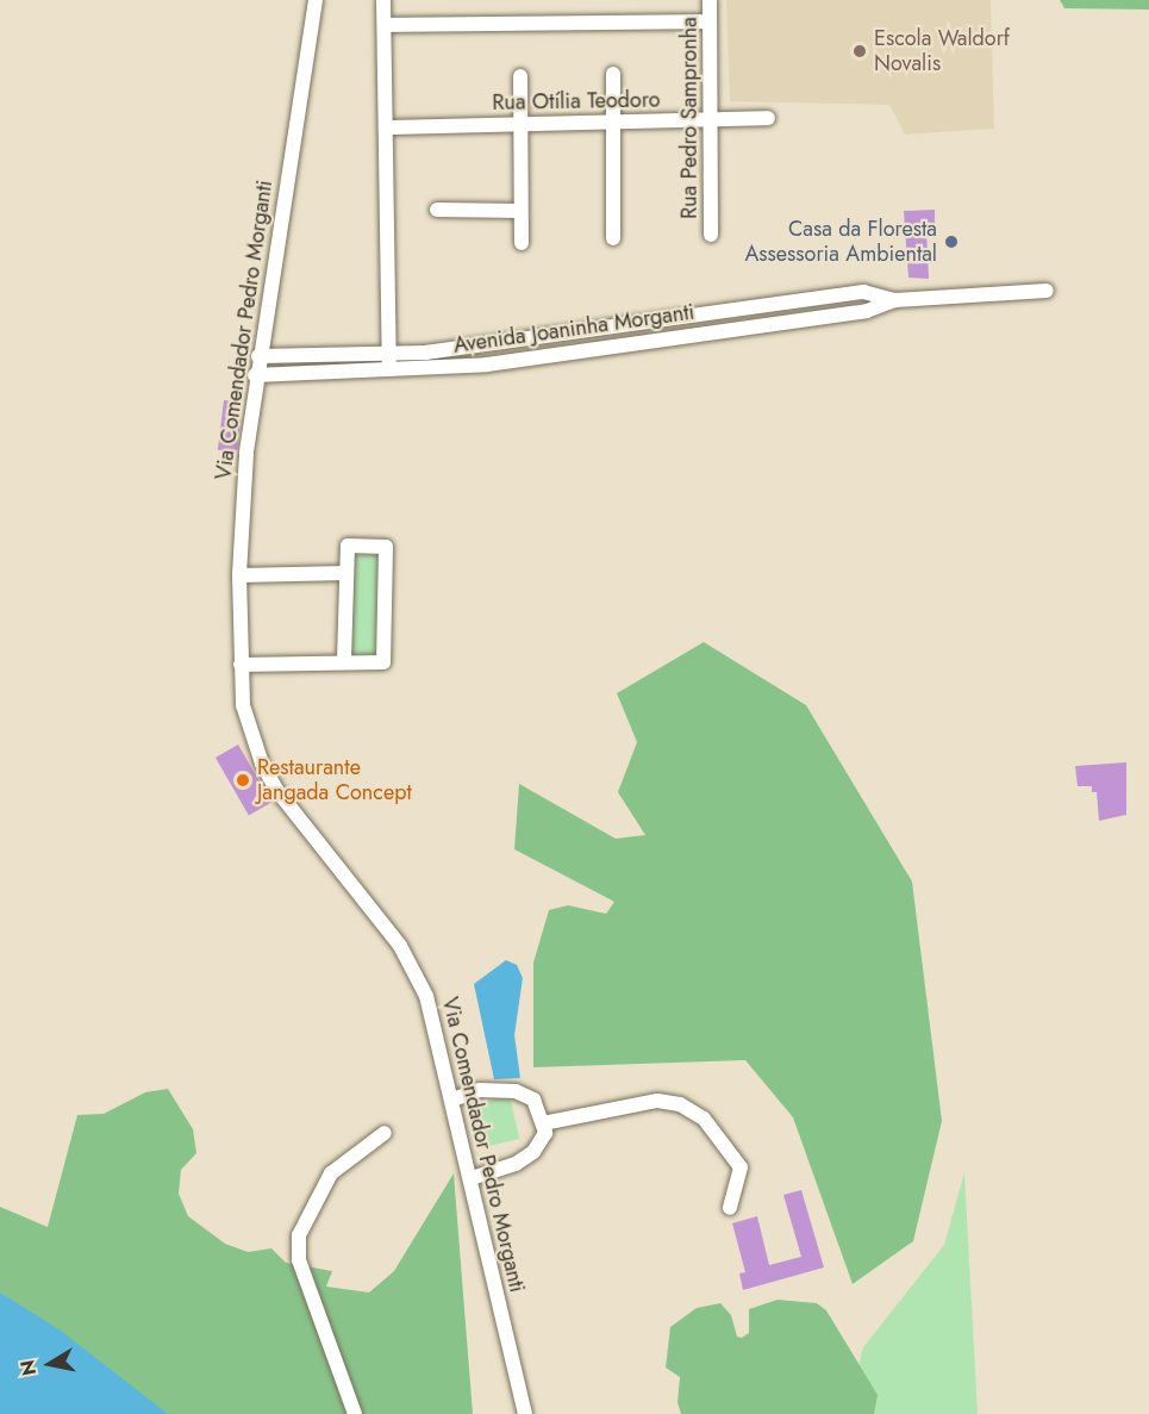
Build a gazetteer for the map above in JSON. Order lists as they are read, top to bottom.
{
  "streets": {
    "street": [
      "Rua Otília Teodoro",
      "Rua Pedro Sampronha",
      "Avenida Joaninha Morganti",
      "Via Comendador Pedro Morganti"
    ]
  },
  "crossings": [
    ["Rua Otília Teodoro", "Rua Pedro Sampronha"],
    ["Avenida Joaninha Morganti", "Via Comendador Pedro Morganti"]
  ],
  "places": ["Escola Waldorf Novalis", "Casa da Floresta Assessoria Ambiental", "Restaurante Jangada Concept"],
  "north": "left"
}
